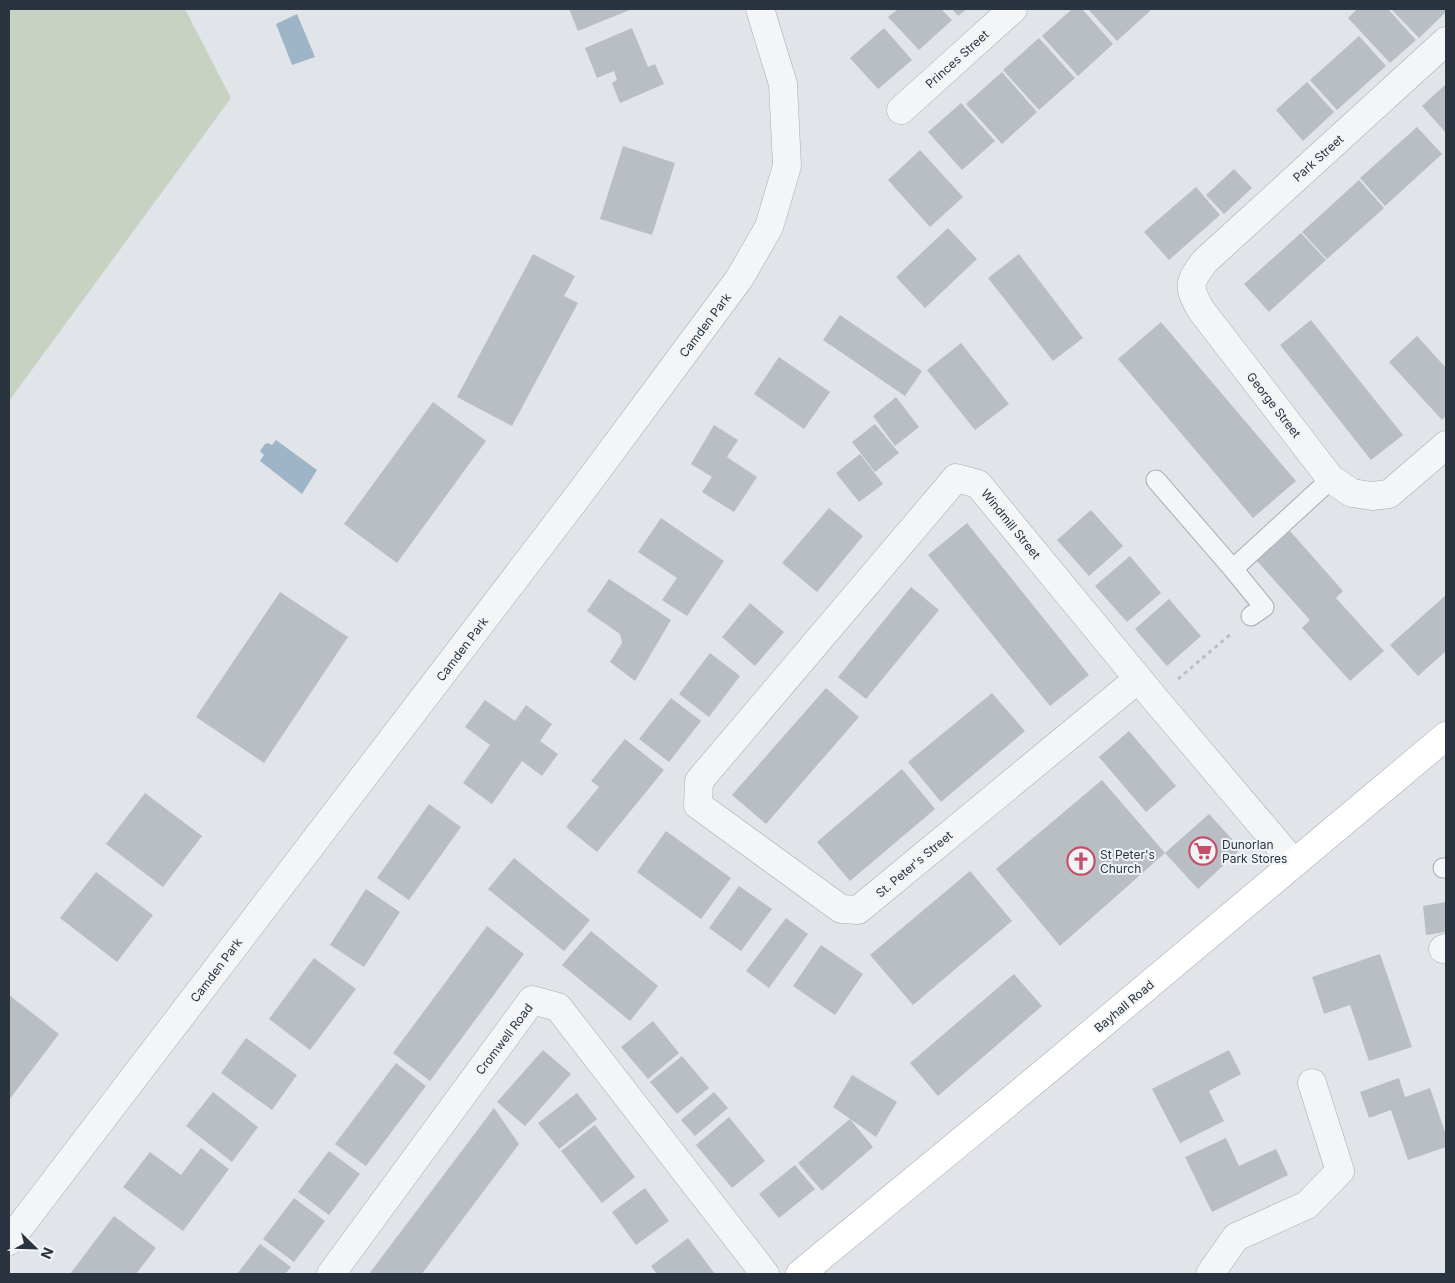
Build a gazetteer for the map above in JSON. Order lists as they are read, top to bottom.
{
  "streets": {
    "street": [
      "Princes Street",
      "Park Street",
      "Camden Park",
      "George Street",
      "Windmill Street",
      "St. Peter's Street",
      "Bayhall Road",
      "Cromwell Road"
    ]
  },
  "crossings": [
    ["Park Street", "George Street"],
    ["Windmill Street", "St. Peter's Street"],
    ["Windmill Street", "Bayhall Road"]
  ],
  "places": {
    "supermarket": ["Dunorlan Park Stores"],
    "church": ["St Peter's Church"]
  },
  "north": "bottom right"
}
